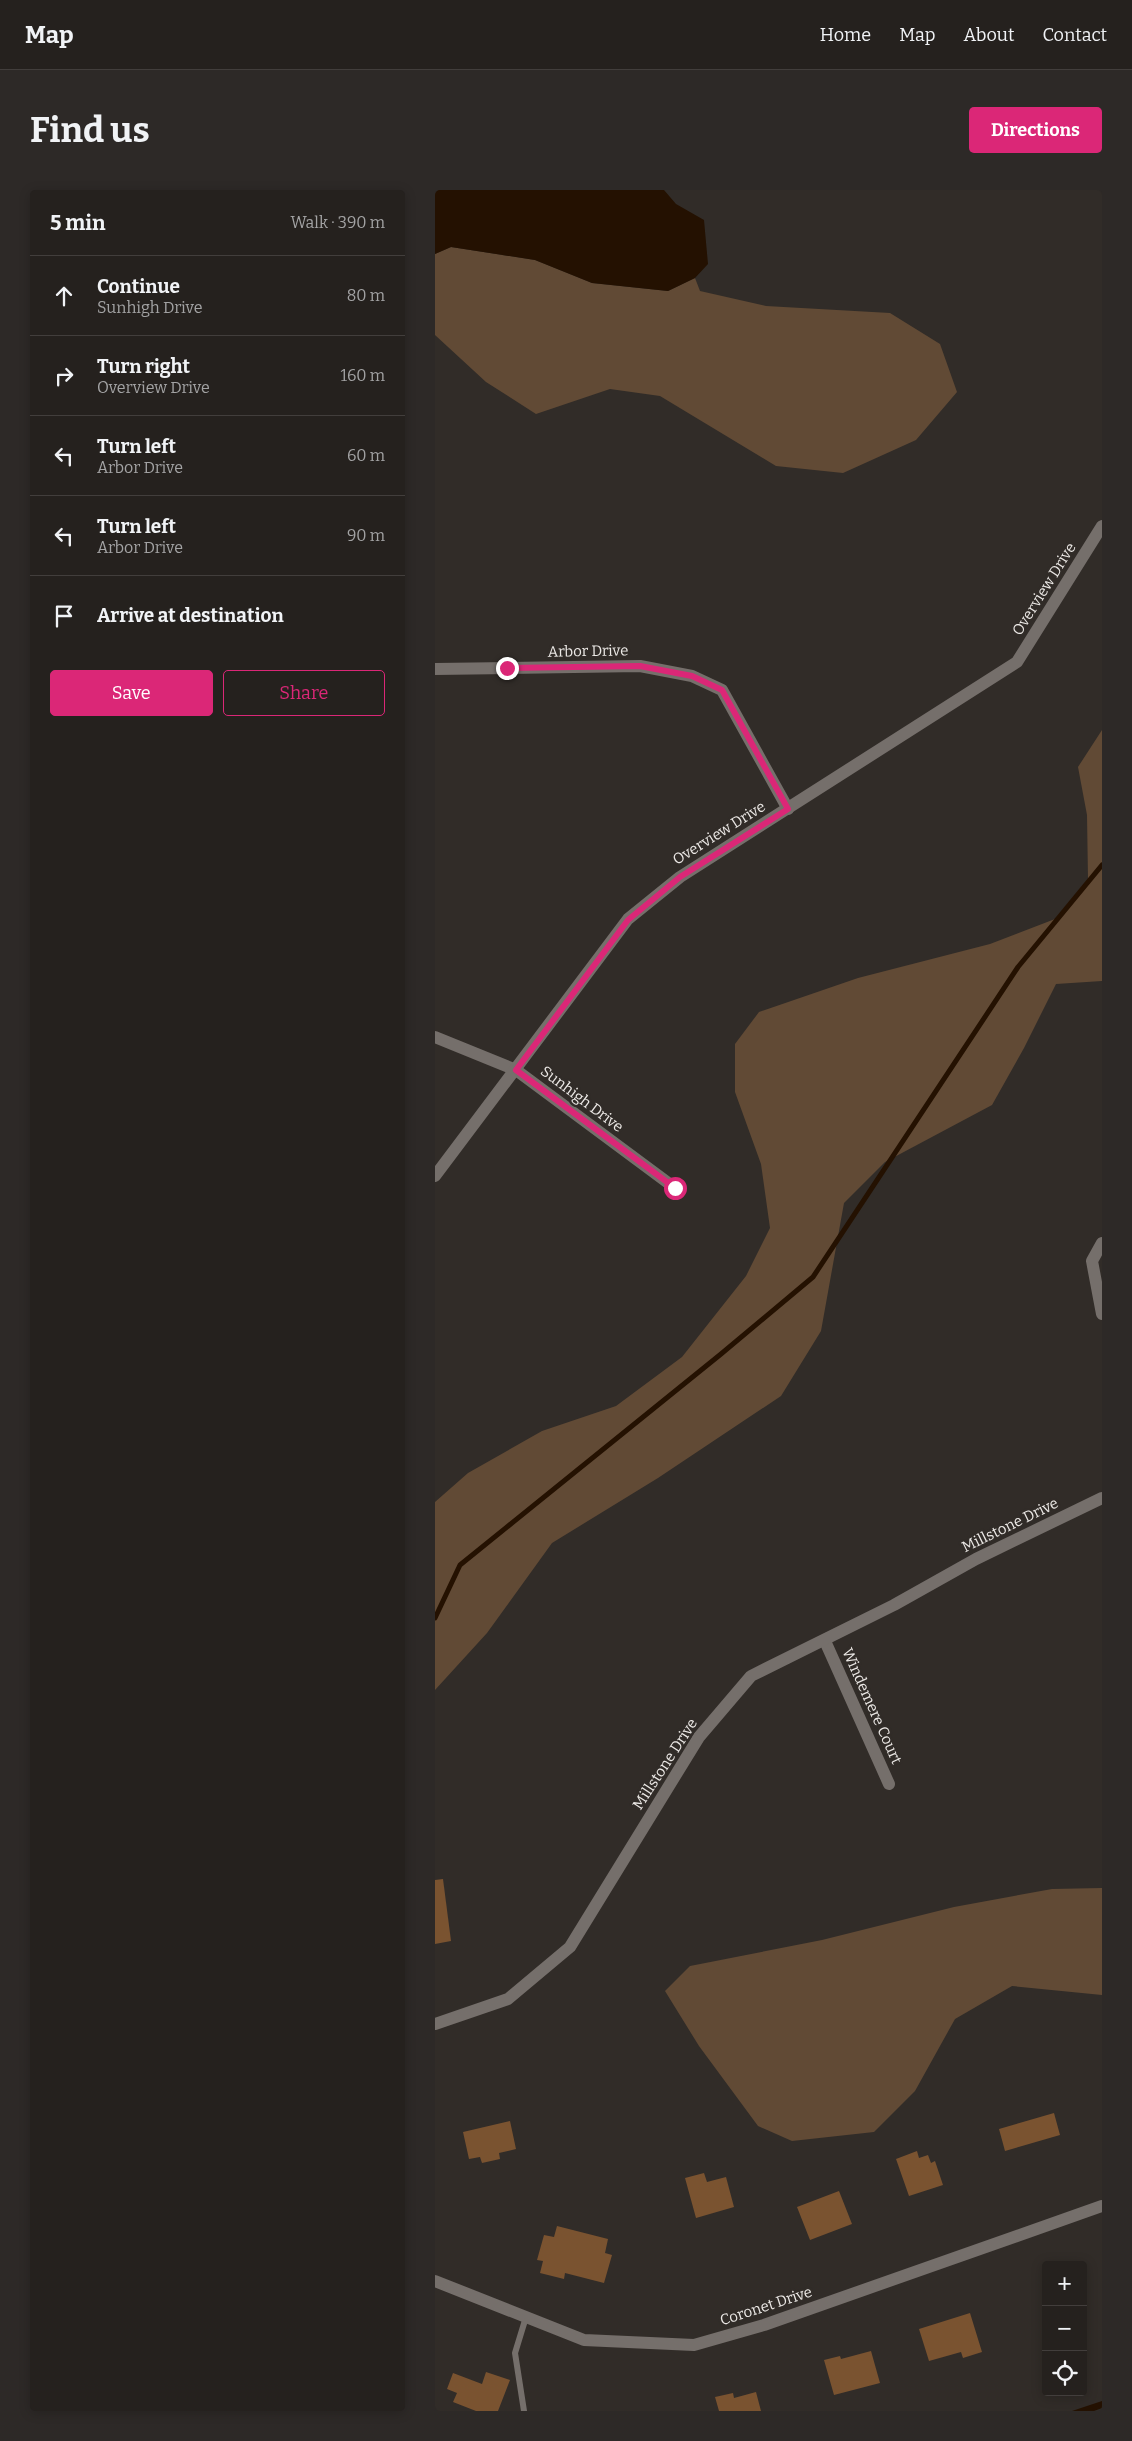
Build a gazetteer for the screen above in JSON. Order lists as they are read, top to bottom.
{
  "streets": {
    "street": [
      "Overview Drive",
      "Arbor Drive",
      "Sunhigh Drive",
      "Millstone Drive",
      "Windemere Court",
      "Coronet Drive"
    ]
  },
  "crossings": [
    ["Overview Drive", "Arbor Drive"],
    ["Overview Drive", "Sunhigh Drive"],
    ["Millstone Drive", "Windemere Court"]
  ],
  "page": {
    "header": "Map",
    "nav": [
      "Home",
      "Map",
      "About",
      "Contact"
    ],
    "buttons": [
      "Directions",
      ["Save", "Share"]
    ],
    "title": "Find us",
    "heading": ["5 min", "Walk · 390 m"],
    "list": [
      ["Continue", "Sunhigh Drive", "80 m"],
      ["Turn right", "Overview Drive", "160 m"],
      ["Turn left", "Arbor Drive", "60 m"],
      ["Turn left", "Arbor Drive", "90 m"],
      "Arrive at destination"
    ],
    "map_buttons": ["+", "−"]
  }
}
